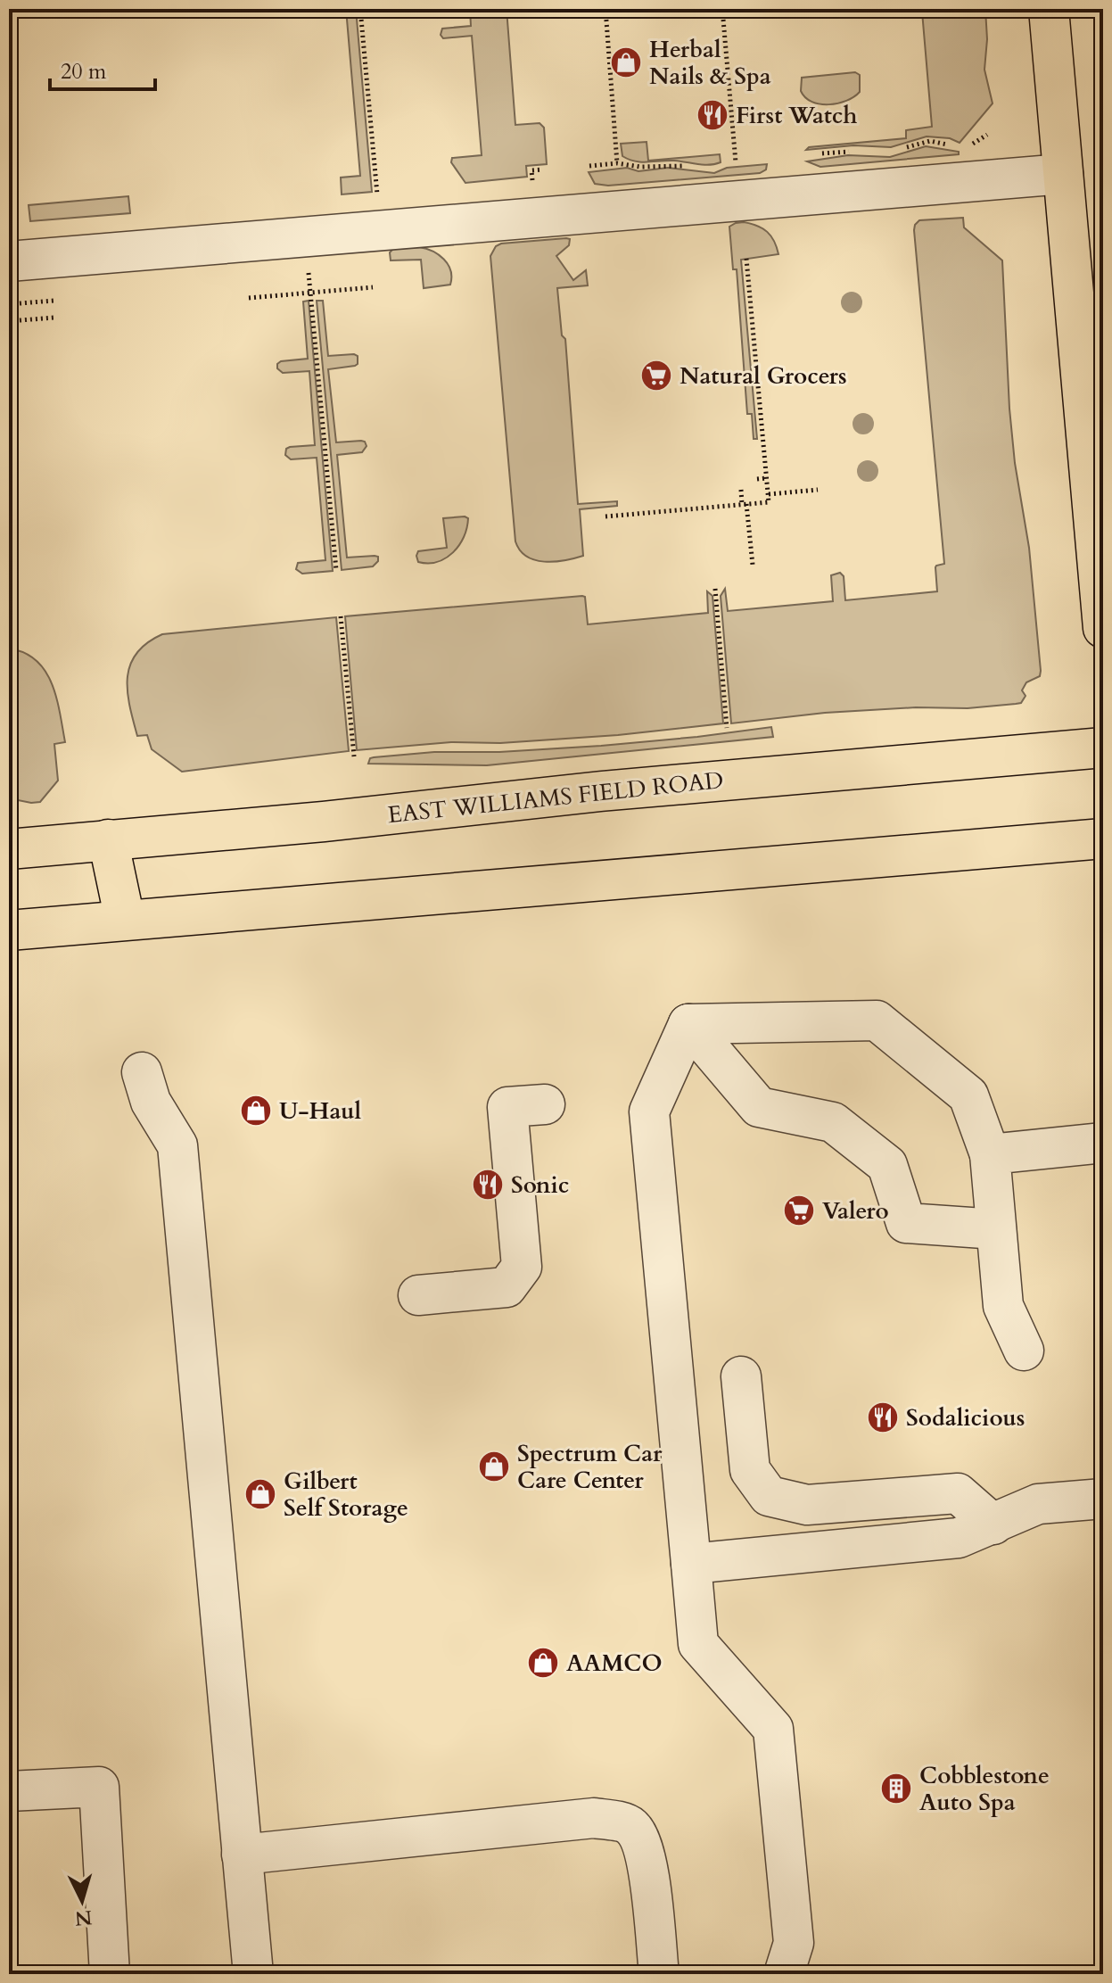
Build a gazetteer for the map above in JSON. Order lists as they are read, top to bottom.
{
  "streets": {
    "main road": ["EAST WILLIAMS FIELD ROAD"]
  },
  "places": {
    "shop": [
      "Herbal Nails & Spa",
      "U-Haul",
      "Spectrum Car Care Center",
      "Gilbert Self Storage",
      "AAMCO"
    ],
    "restaurant": ["First Watch", "Sonic", "Sodalicious"],
    "supermarket": ["Natural Grocers", "Valero"],
    "building": ["Cobblestone Auto Spa"]
  },
  "scale_bar": "20 m",
  "north": "bottom"
}
